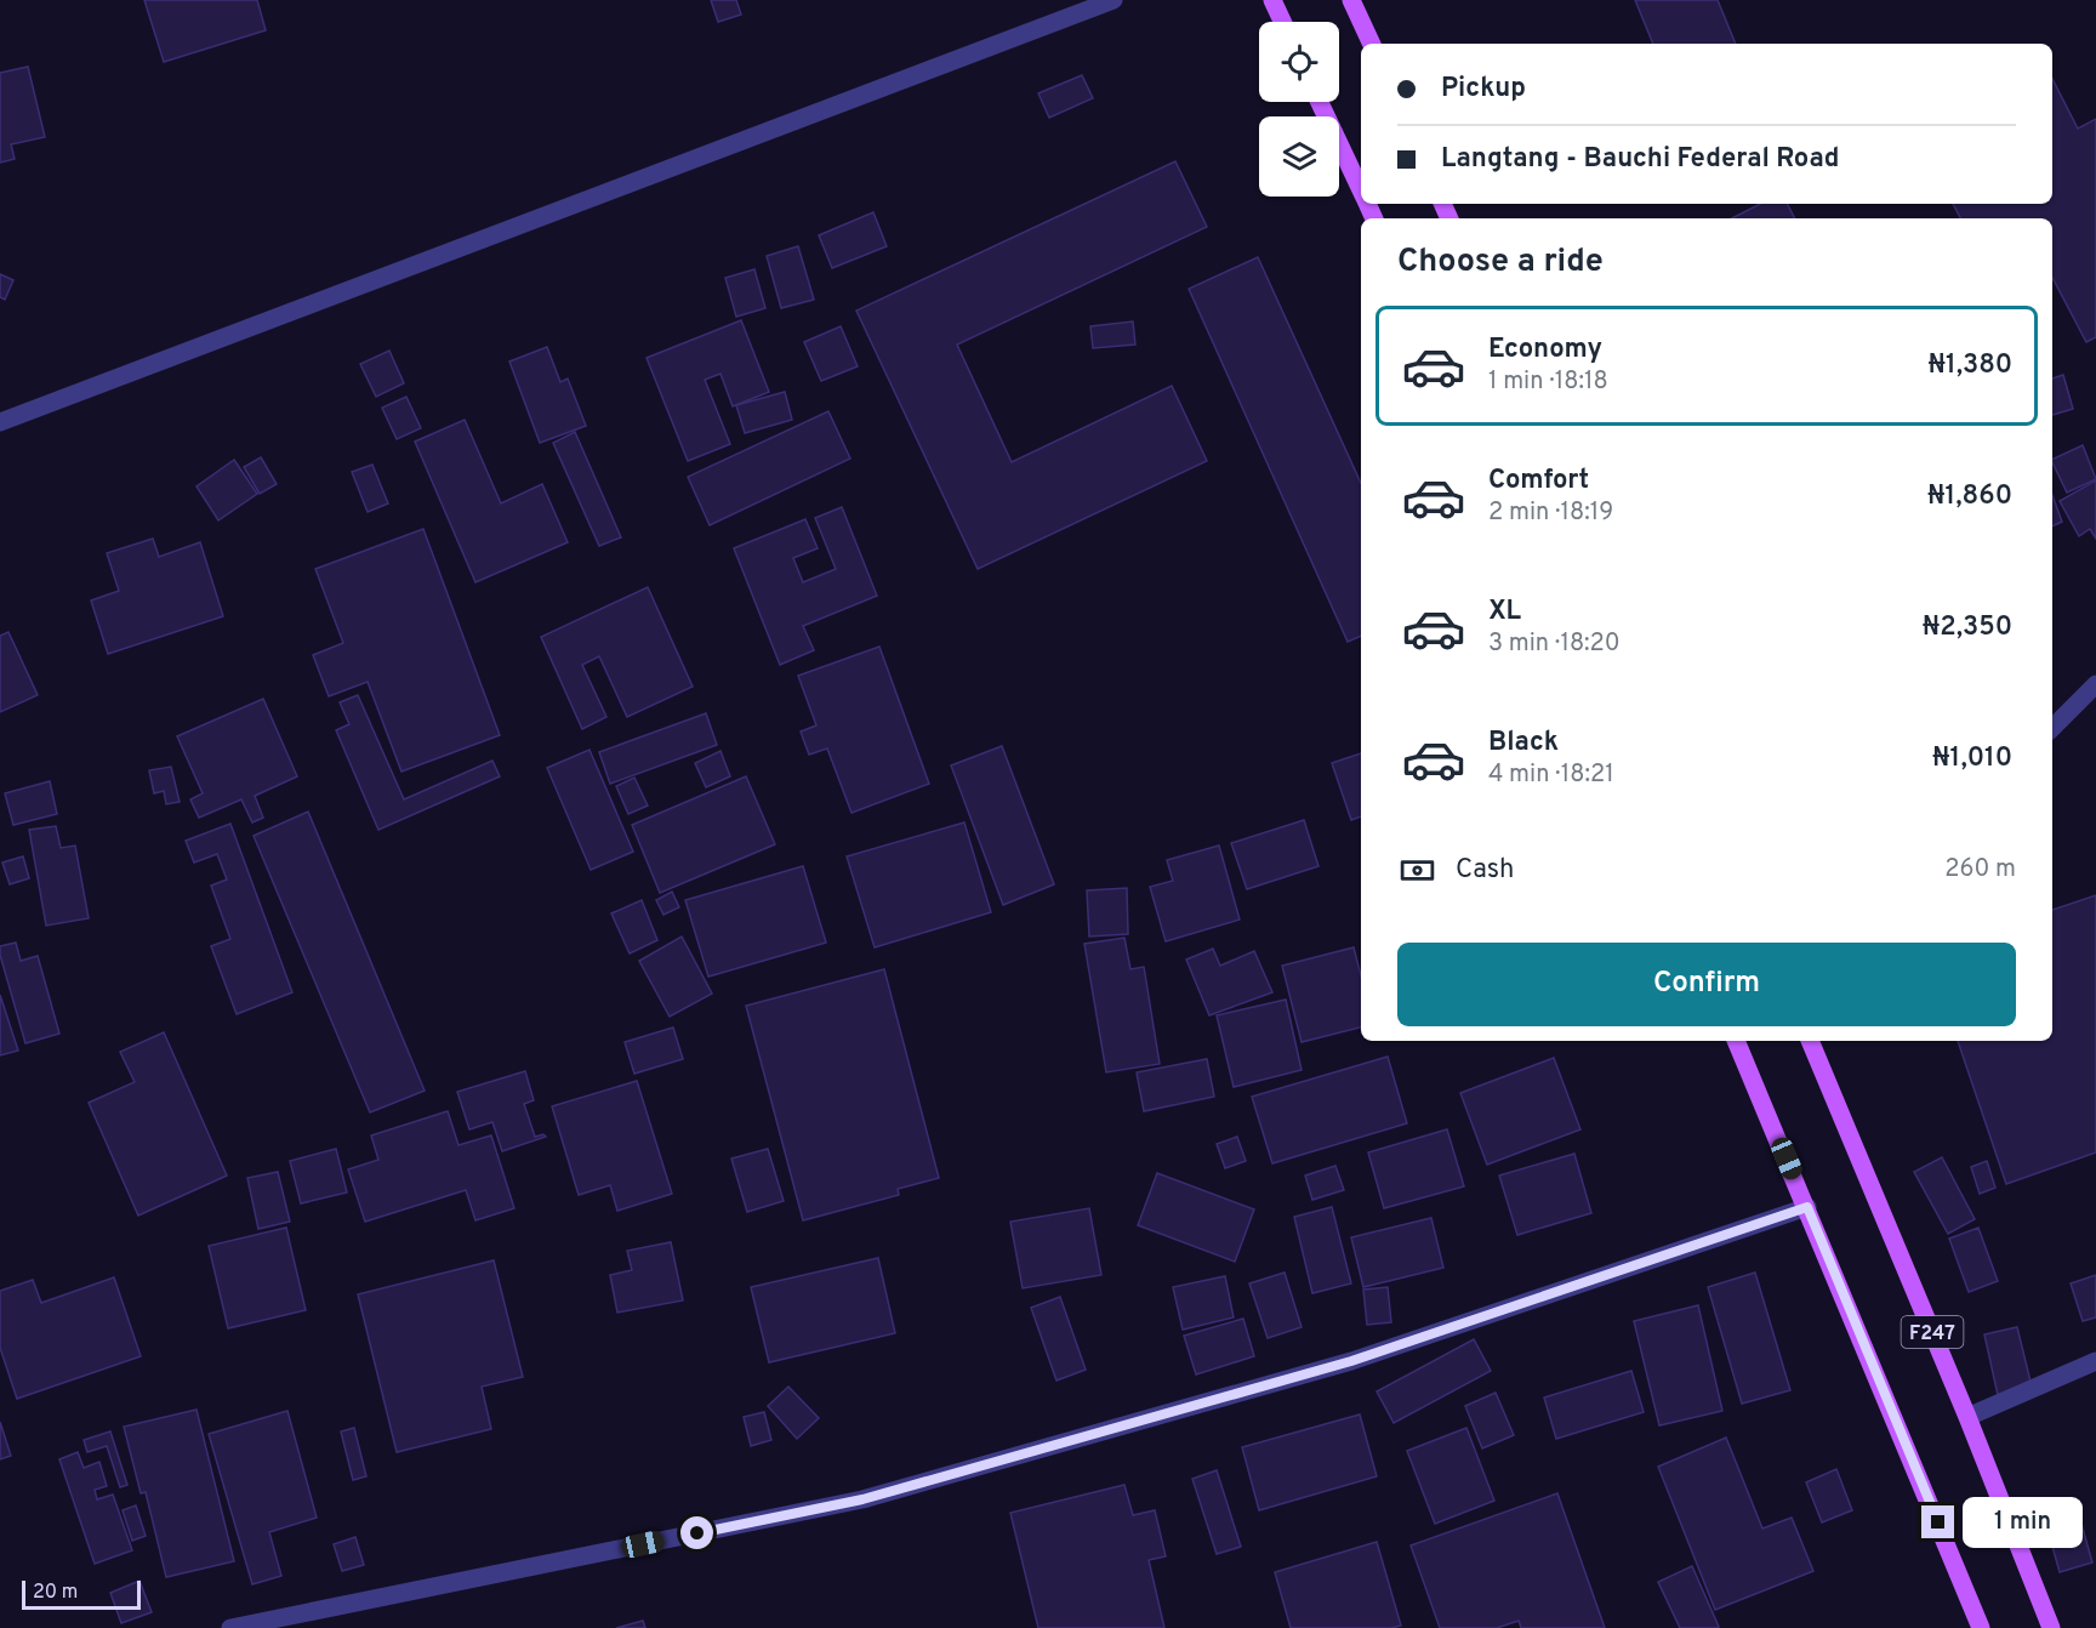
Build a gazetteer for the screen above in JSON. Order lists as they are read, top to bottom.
{
  "streets": {
    "main road": ["F247"]
  },
  "scale_bar": "20 m",
  "page": {
    "banner": ["Pickup", "Langtang - Bauchi Federal Road"],
    "heading": "Choose a ride",
    "list": [
      {
        "name": "Economy",
        "note": "1 min · 18:18",
        "value": "₦1,380"
      },
      {
        "name": "Comfort",
        "note": "2 min · 18:19",
        "value": "₦1,860"
      },
      {
        "name": "XL",
        "note": "3 min · 18:20",
        "value": "₦2,350"
      },
      {
        "name": "Black",
        "note": "4 min · 18:21",
        "value": "₦1,010"
      }
    ],
    "pay": ["Cash", "260 m"],
    "buttons": "Confirm",
    "bubble": "1 min",
    "scale": "20 m"
  }
}
